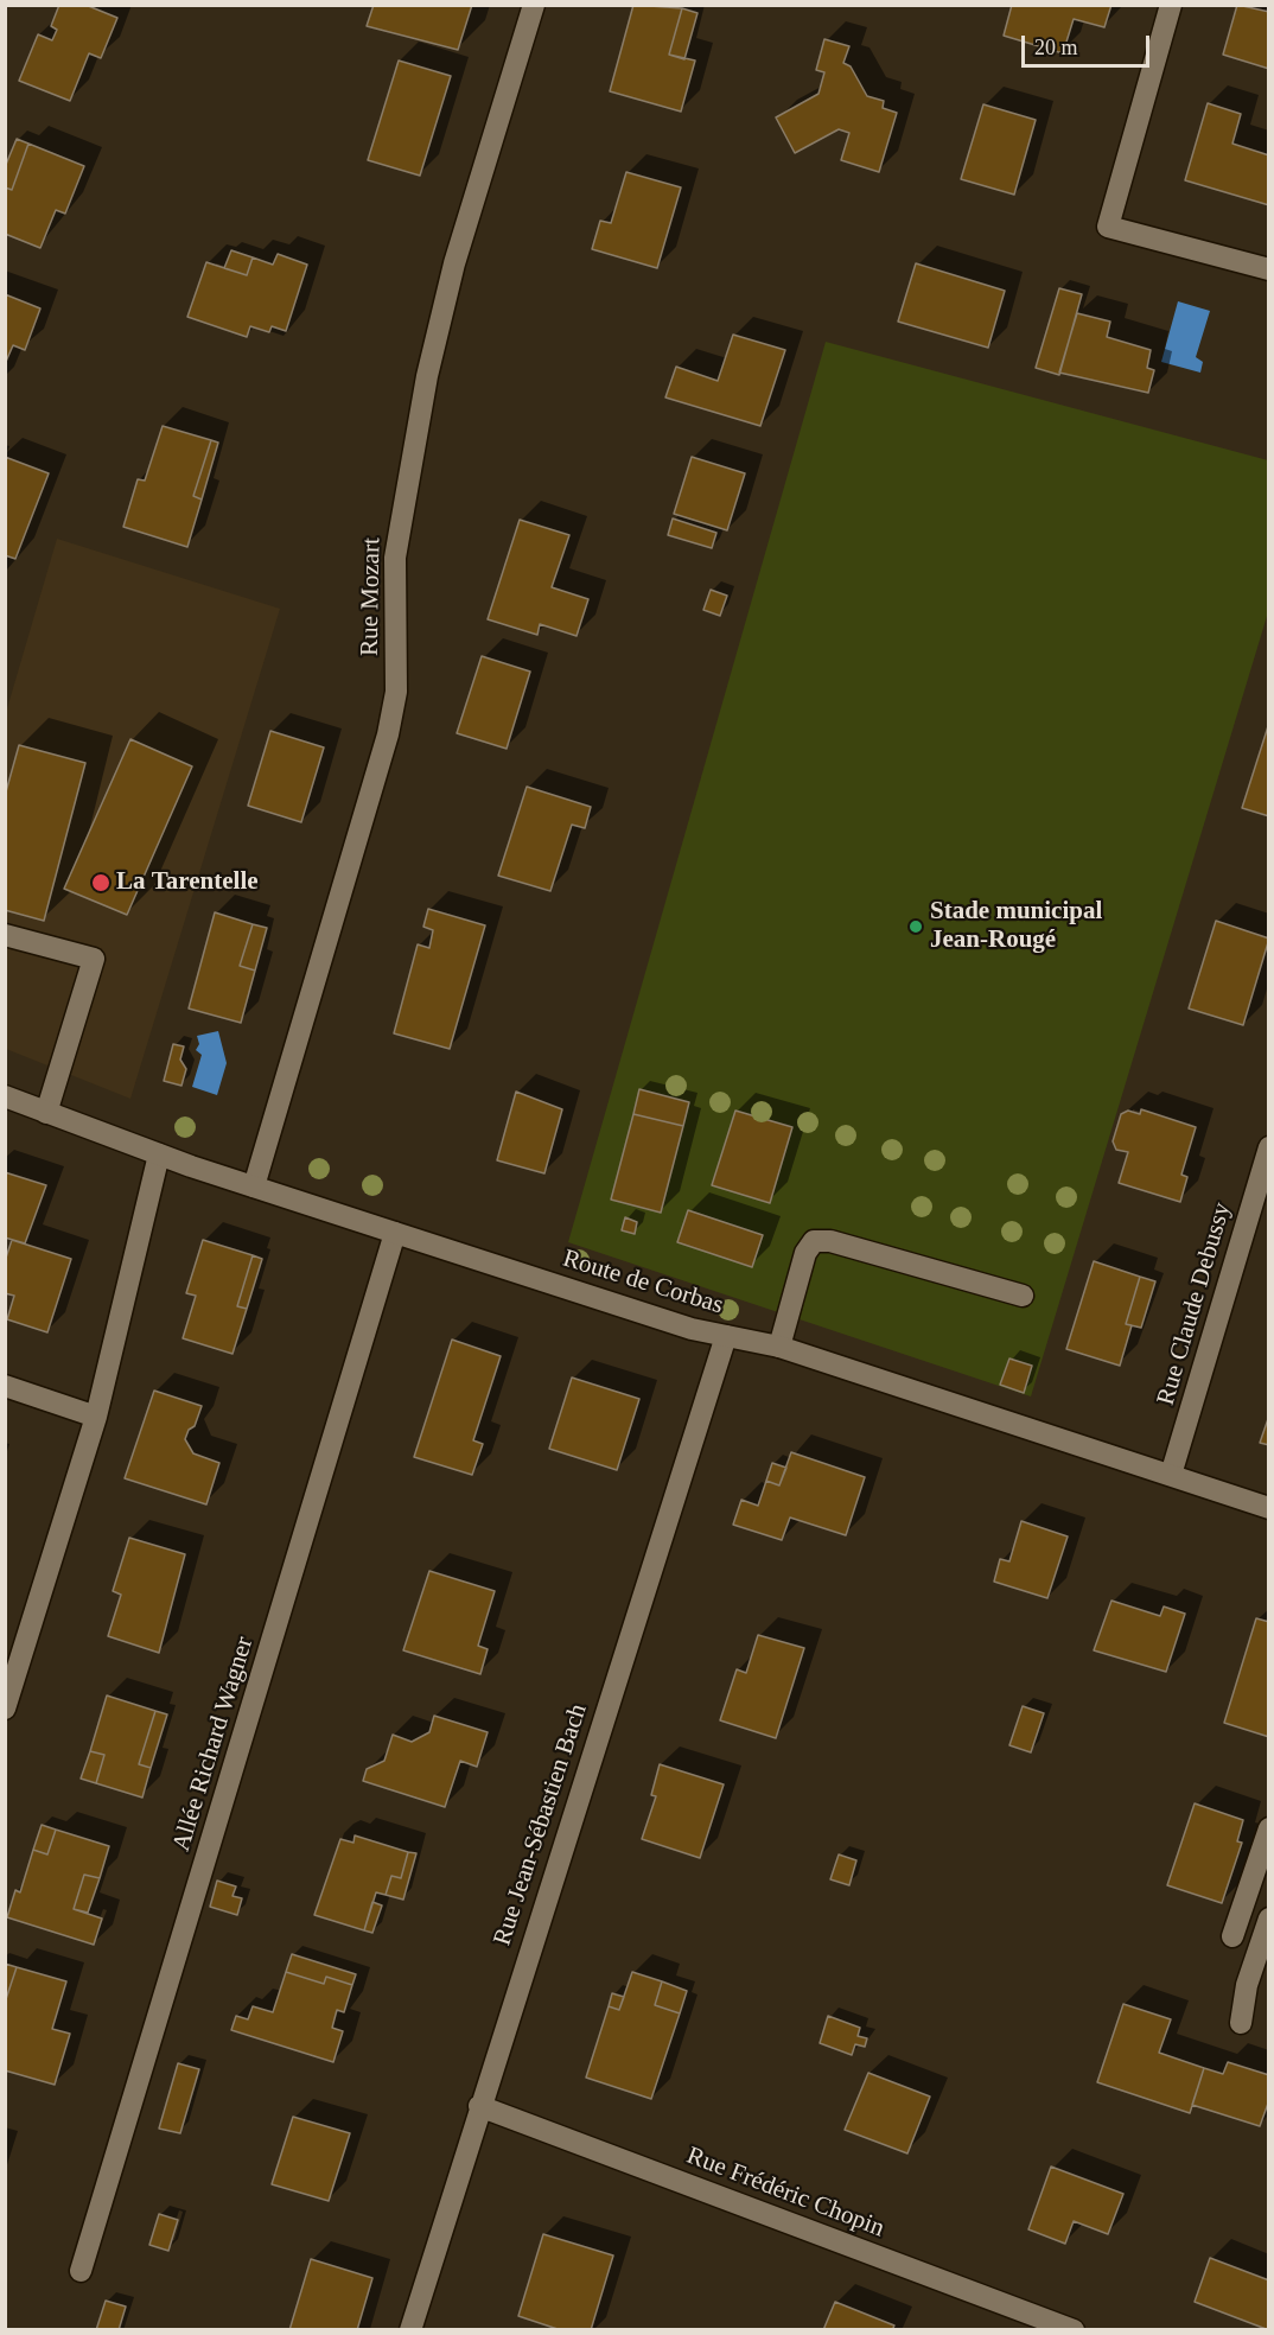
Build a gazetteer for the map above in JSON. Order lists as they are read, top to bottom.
{
  "streets": {
    "street": [
      "Rue Mozart",
      "Route de Corbas",
      "Rue Claude Debussy",
      "Allée Richard Wagner",
      "Rue Jean-Sébastien Bach",
      "Rue Frédéric Chopin"
    ]
  },
  "crossings": [
    ["Rue Mozart", "Route de Corbas"],
    ["Route de Corbas", "Rue Claude Debussy"],
    ["Route de Corbas", "Allée Richard Wagner"],
    ["Route de Corbas", "Rue Jean-Sébastien Bach"],
    ["Rue Jean-Sébastien Bach", "Rue Frédéric Chopin"]
  ],
  "places": ["La Tarentelle", "Stade municipal Jean-Rougé"],
  "scale_bar": "20 m"
}
